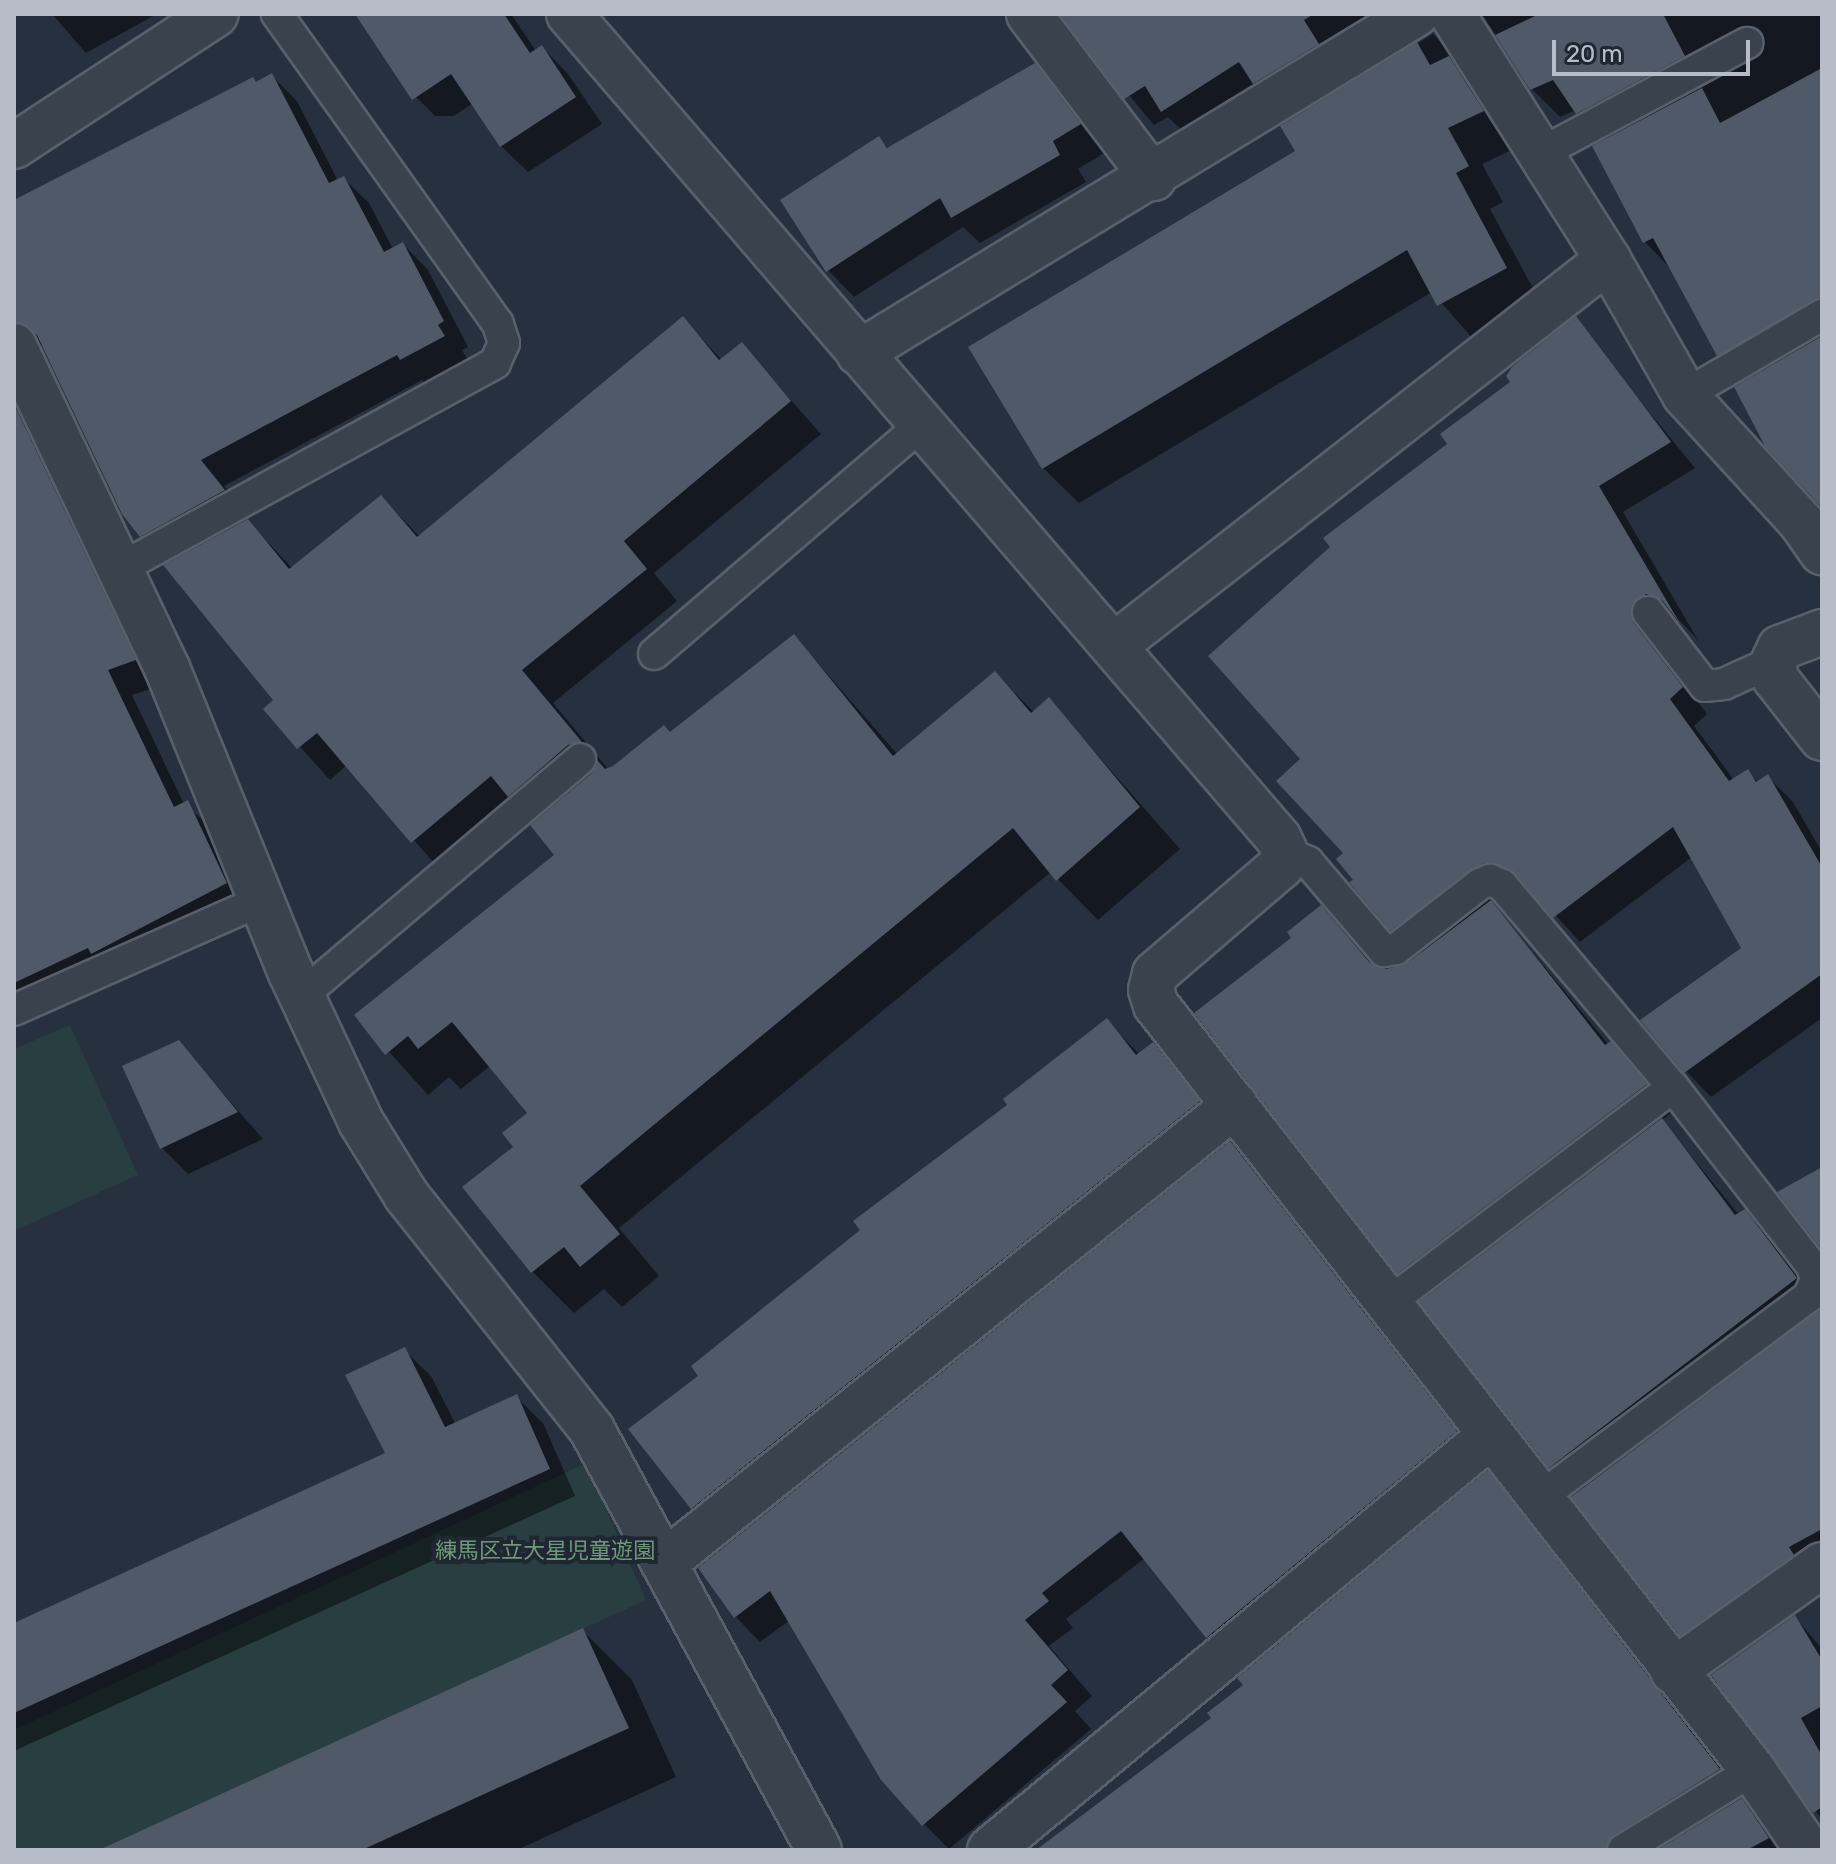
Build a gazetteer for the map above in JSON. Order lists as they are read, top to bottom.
{
  "parks": ["練馬区立大星児童遊園"],
  "scale_bar": "20 m"
}
